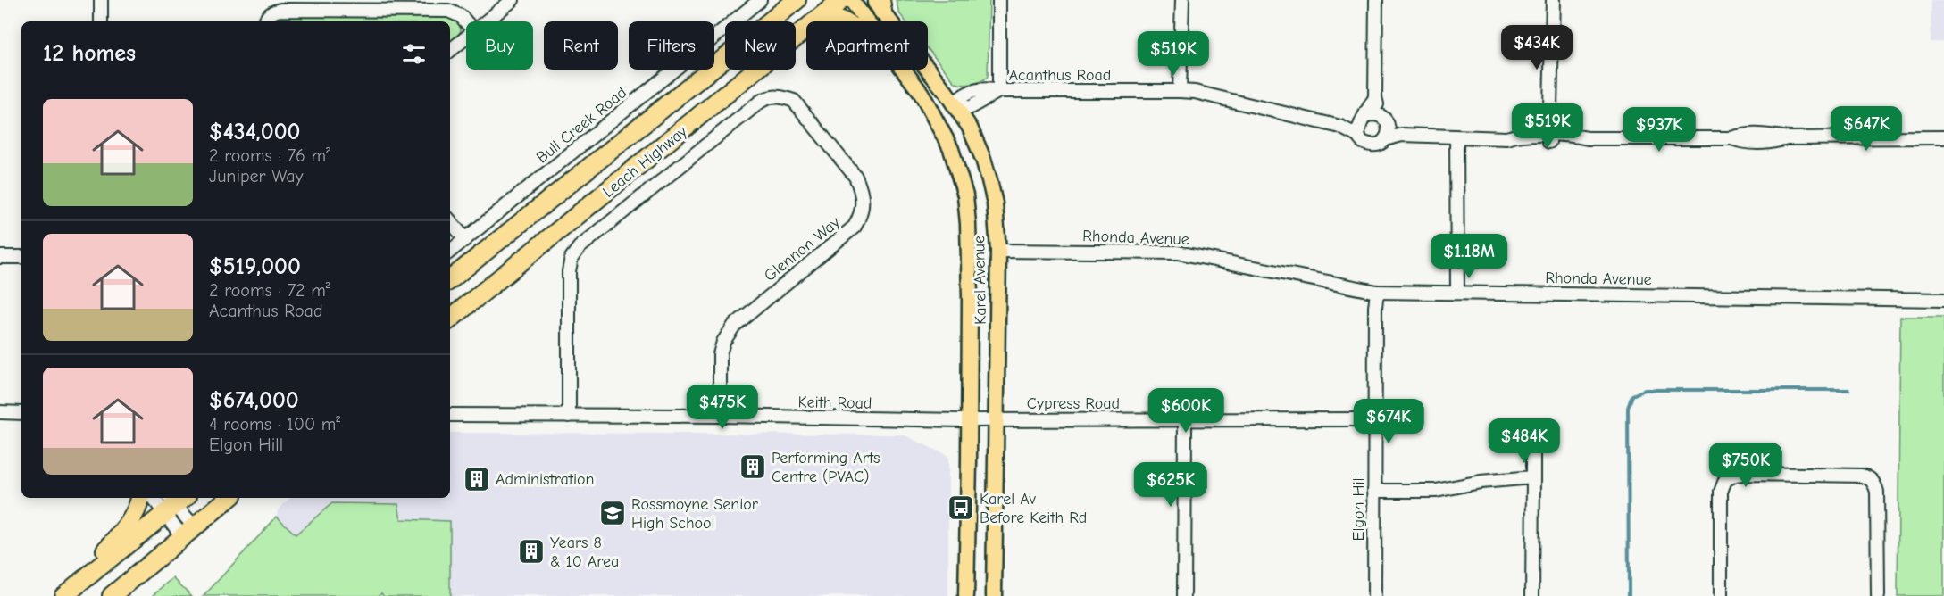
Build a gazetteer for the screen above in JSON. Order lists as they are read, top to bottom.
{
  "streets": {
    "highway": ["Leach Highway"],
    "main road": ["Karel Avenue"],
    "street": [
      "Acanthus Road",
      "Bull Creek Road",
      "Rhonda Avenue",
      "Glennon Way",
      "Keith Road",
      "Cypress Road",
      "Elgon Hill"
    ]
  },
  "crossings": [
    ["Acanthus Road", "Karel Avenue"],
    ["Rhonda Avenue", "Karel Avenue"],
    ["Rhonda Avenue", "Elgon Hill"],
    ["Glennon Way", "Keith Road"],
    ["Karel Avenue", "Keith Road"],
    ["Karel Avenue", "Cypress Road"],
    ["Keith Road", "Cypress Road"],
    ["Cypress Road", "Elgon Hill"]
  ],
  "places": {
    "building": ["Performing Arts Centre (PVAC)", "Administration", "Years 8 & 10 Area"],
    "bus stop": ["Karel Av Before Keith Rd"],
    "school or university": ["Rossmoyne Senior High School"]
  },
  "page": {
    "chip": [
      "Buy",
      "Rent",
      "Filters",
      "New",
      "Apartment"
    ],
    "heading": "12 homes",
    "price": [
      "$434K",
      "$519K",
      "$519K",
      "$647K",
      "$937K",
      "$1.18M",
      "$475K",
      "$600K",
      "$674K",
      "$484K",
      "$750K",
      "$625K"
    ],
    "list": [
      {
        "name": "$434,000",
        "note": "2 rooms · 76 m² · Juniper Way"
      },
      {
        "name": "$519,000",
        "note": "2 rooms · 72 m² · Acanthus Road"
      },
      {
        "name": "$674,000",
        "note": "4 rooms · 100 m² · Elgon Hill"
      }
    ]
  }
}
